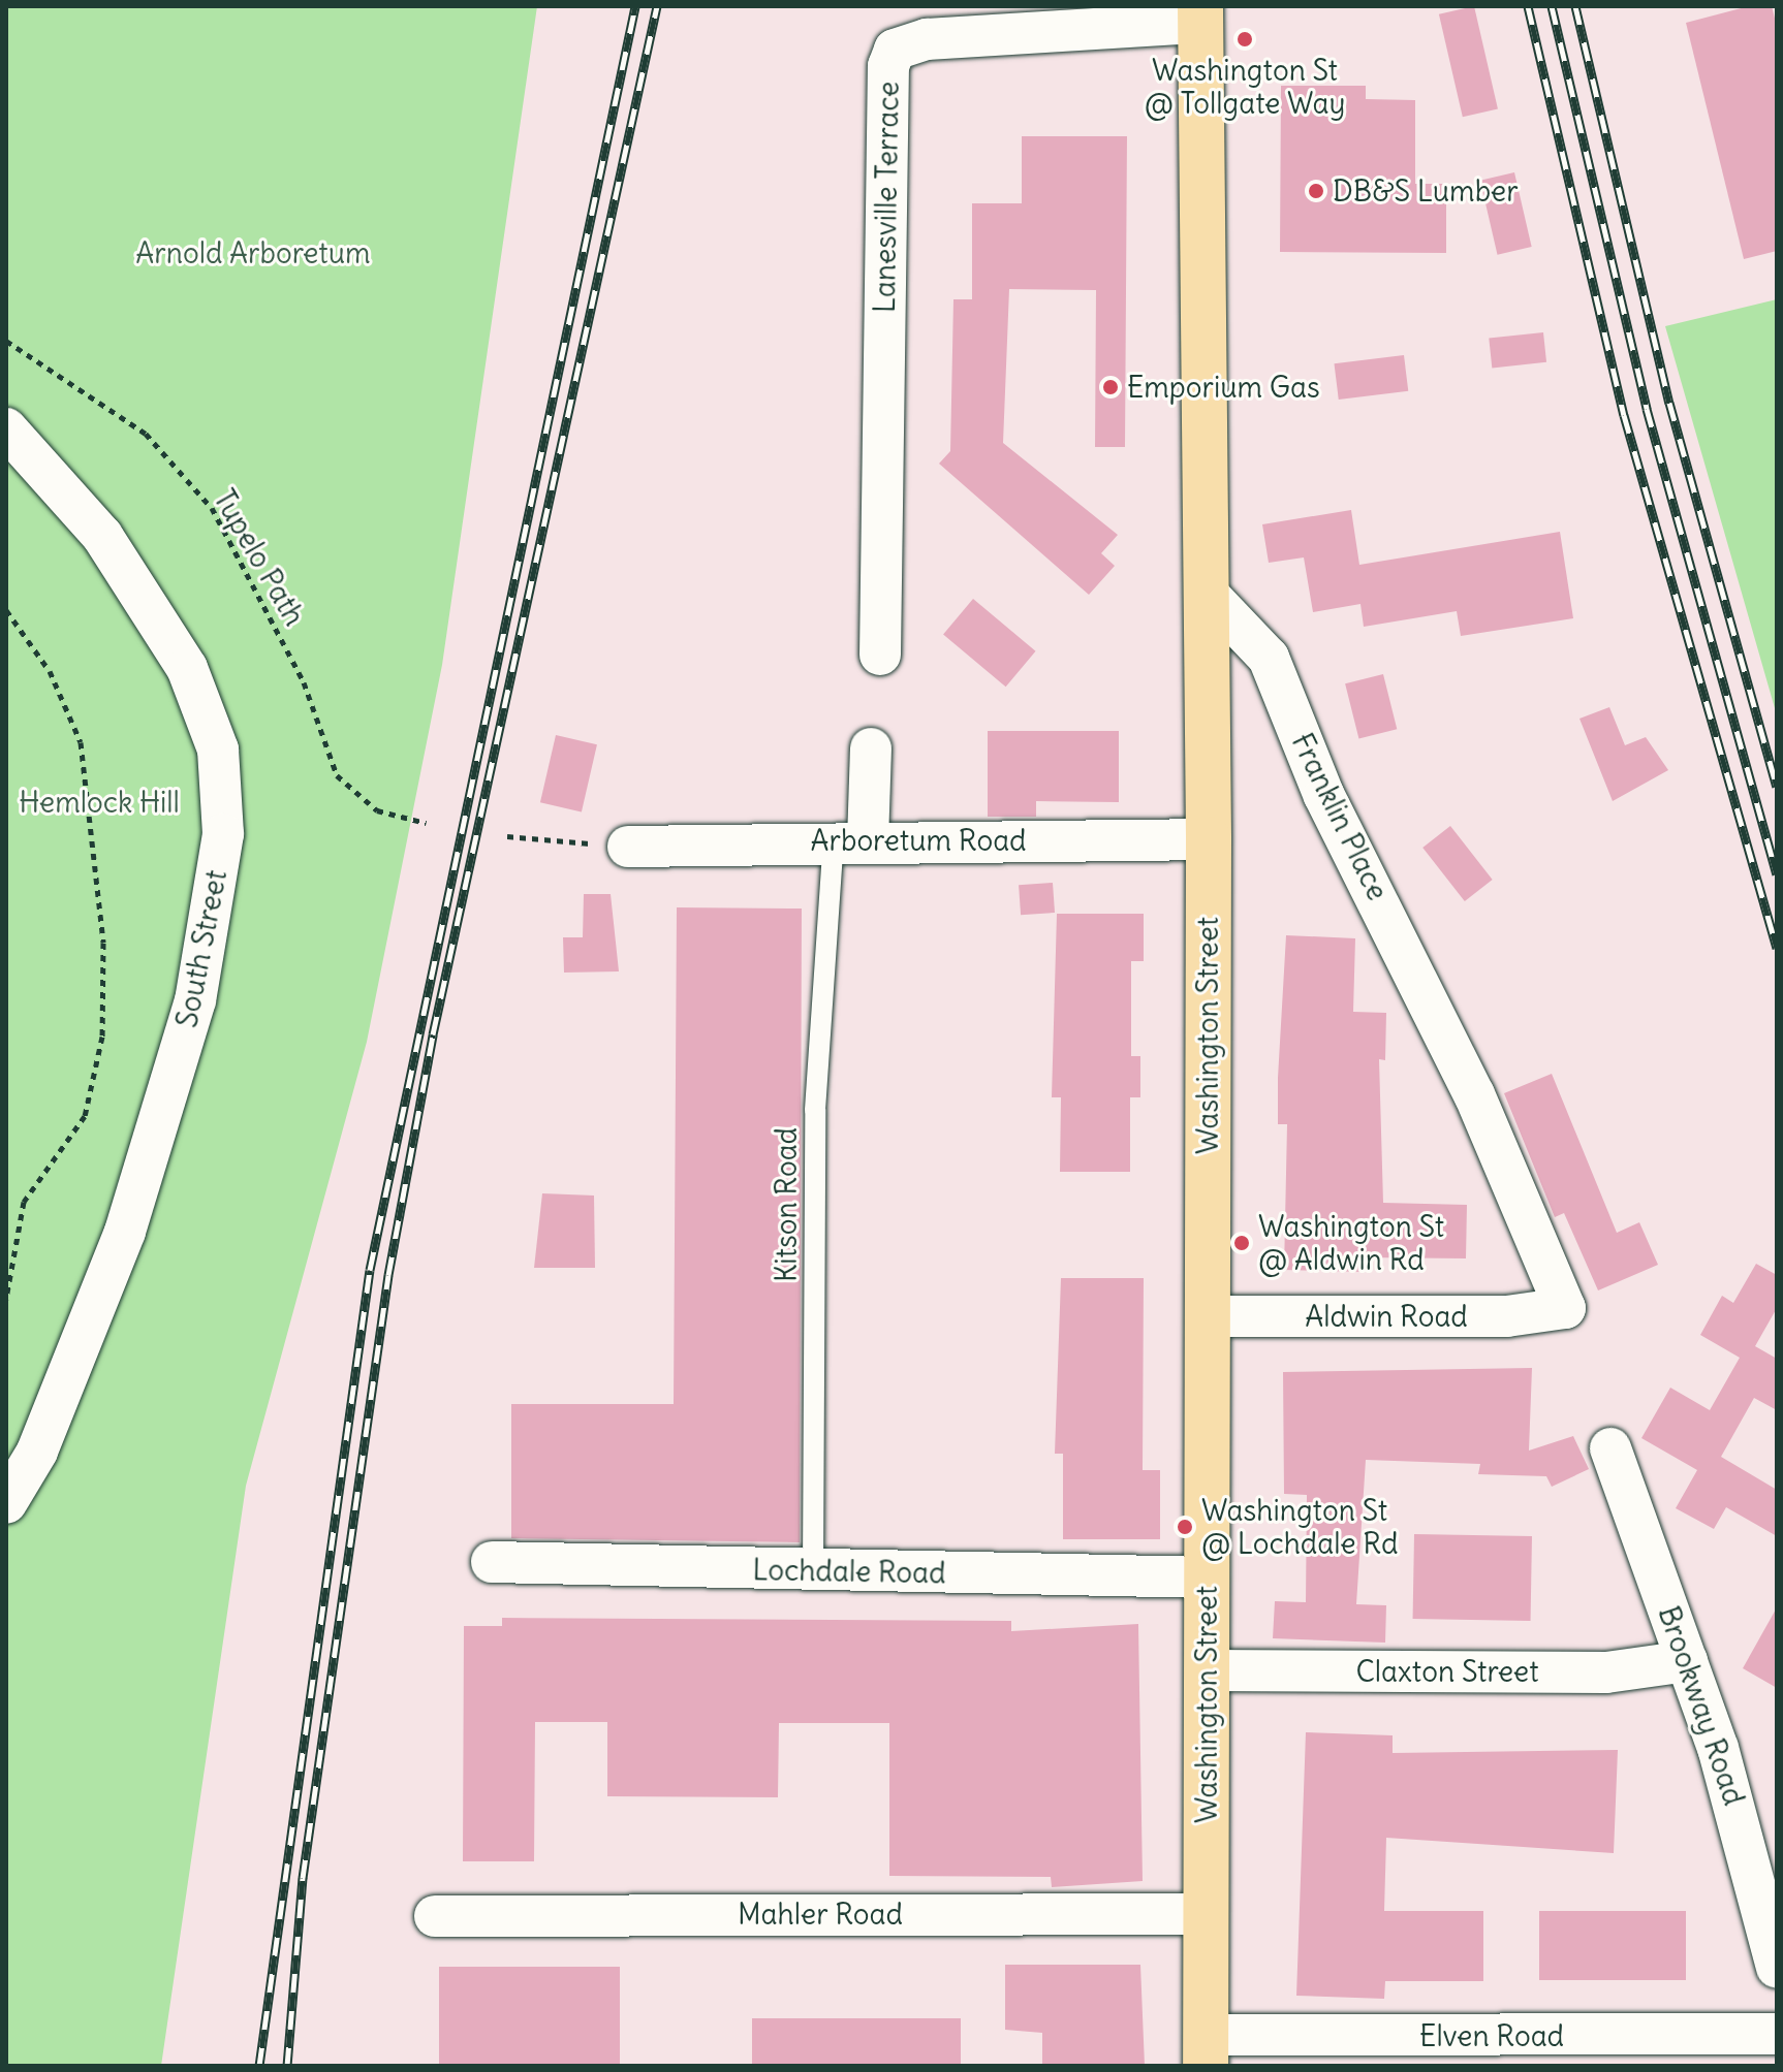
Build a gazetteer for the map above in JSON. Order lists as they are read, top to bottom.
{
  "streets": {
    "main road": ["Washington Street"],
    "street": [
      "Lanesville Terrace",
      "Franklin Place",
      "Arboretum Road",
      "South Street",
      "Aldwin Road",
      "Lochdale Road",
      "Claxton Street",
      "Brookway Road",
      "Mahler Road",
      "Elven Road"
    ],
    "lane": ["Kitson Road"],
    "path": ["Tupelo Path"]
  },
  "crossings": [
    ["Lanesville Terrace", "Washington Street"],
    ["Franklin Place", "Washington Street"],
    ["Franklin Place", "Aldwin Road"],
    ["Arboretum Road", "Washington Street"],
    ["Arboretum Road", "Kitson Road"],
    ["Washington Street", "Aldwin Road"],
    ["Washington Street", "Lochdale Road"],
    ["Washington Street", "Claxton Street"],
    ["Washington Street", "Mahler Road"],
    ["Washington Street", "Elven Road"],
    ["Kitson Road", "Lochdale Road"],
    ["Claxton Street", "Brookway Road"]
  ],
  "parks": ["Arnold Arboretum", "Hemlock Hill"],
  "places": [
    "Washington St @ Tollgate Way",
    "DB&S Lumber",
    "Emporium Gas",
    "Washington St @ Aldwin Rd",
    "Washington St @ Lochdale Rd"
  ]
}
